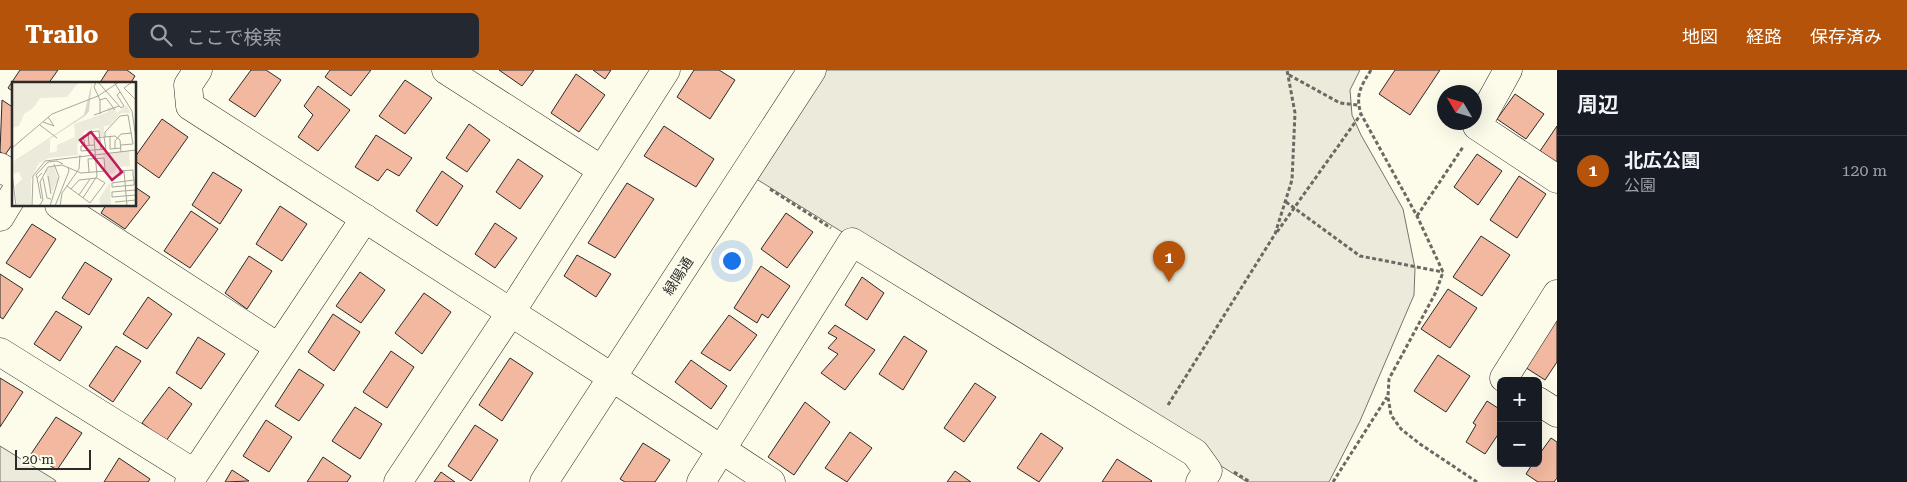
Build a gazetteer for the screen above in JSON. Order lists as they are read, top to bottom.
{
  "streets": {
    "street": ["緑陽通"]
  },
  "scale_bar": "20 m",
  "north": "top left",
  "page": {
    "header": "Trailo",
    "search": "ここで検索",
    "nav": ["地図", "経路", "保存済み"],
    "heading": "周辺",
    "list": [
      {
        "mark": "1",
        "name": "北広公園",
        "note": "公園",
        "value": "120 m"
      }
    ],
    "pins": "1",
    "map_buttons": ["+", "−"],
    "scale": "20 m"
  }
}
